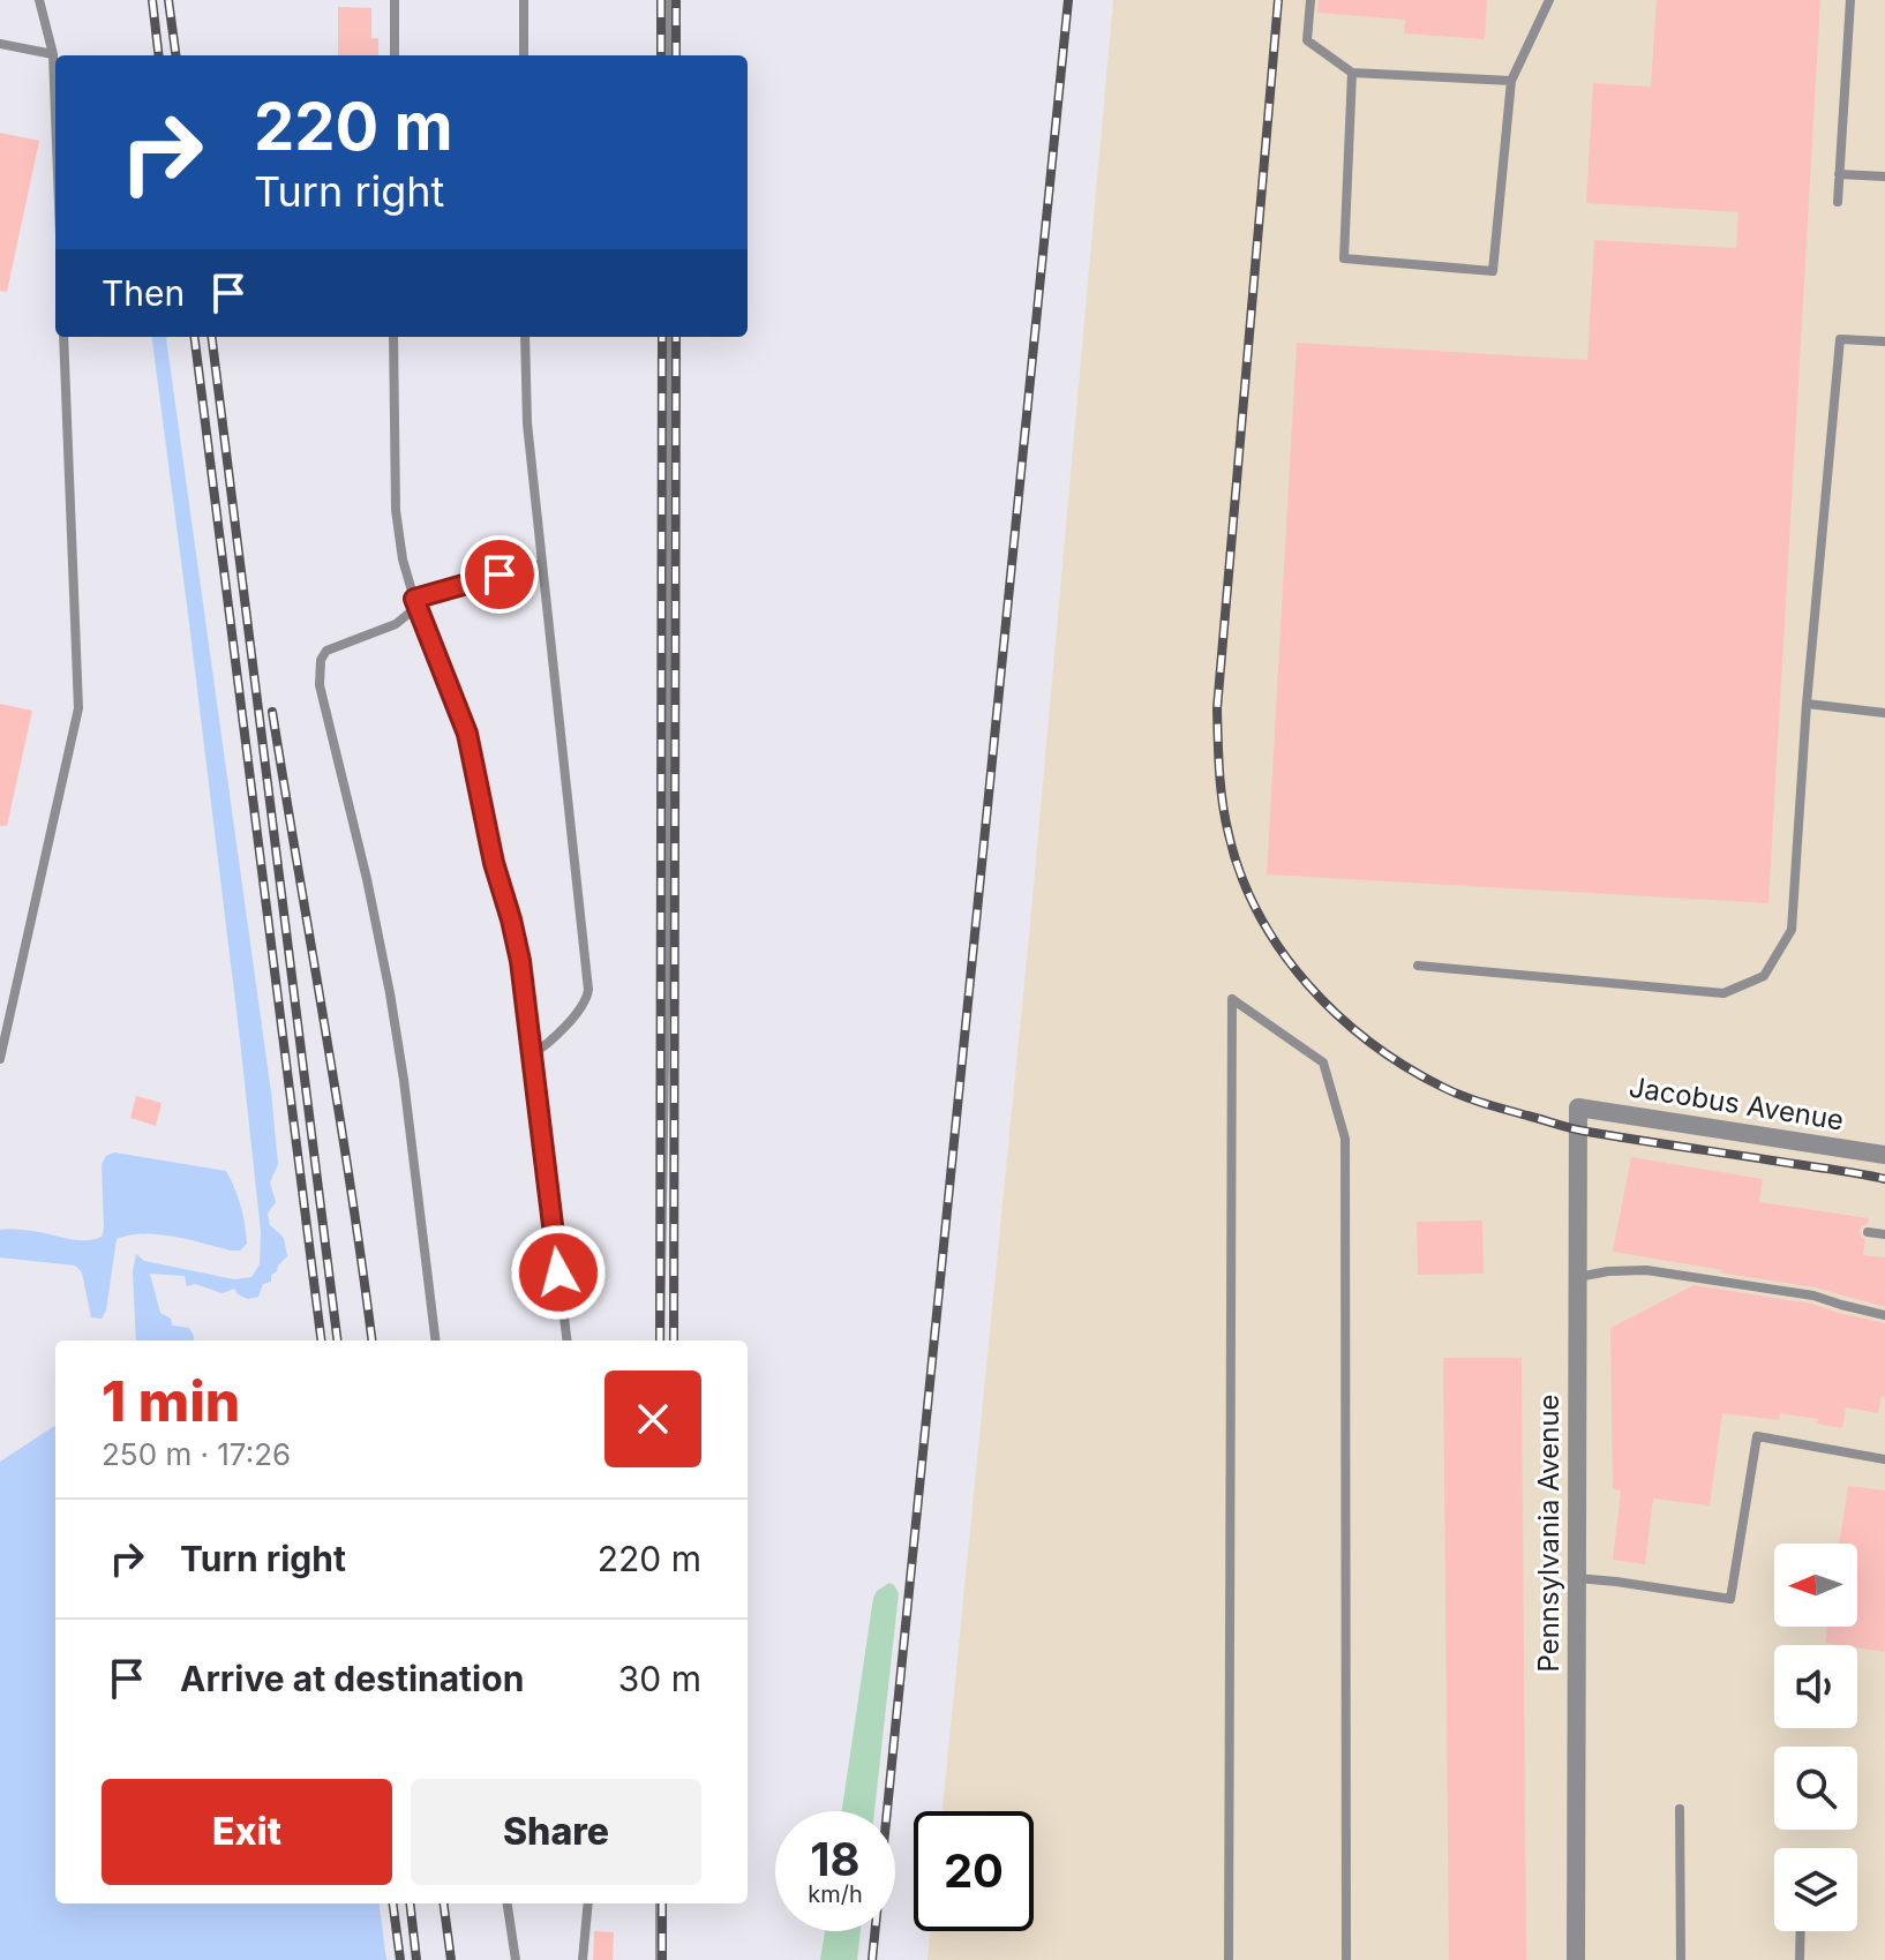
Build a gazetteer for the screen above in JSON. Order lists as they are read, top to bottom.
{
  "streets": {
    "street": ["Jacobus Avenue", "Pennsylvania Avenue"]
  },
  "crossings": [
    ["Jacobus Avenue", "Pennsylvania Avenue"]
  ],
  "north": "left",
  "page": {
    "turn": ["220 m", "Turn right"],
    "then": "Then",
    "heading": ["1 min", "250 m · 17:26"],
    "list": [
      {
        "name": "Turn right",
        "value": "220 m"
      },
      {
        "name": "Arrive at destination",
        "value": "30 m"
      }
    ],
    "buttons": ["Exit", "Share"],
    "speed": "18 km/h",
    "limit": "20"
  }
}
